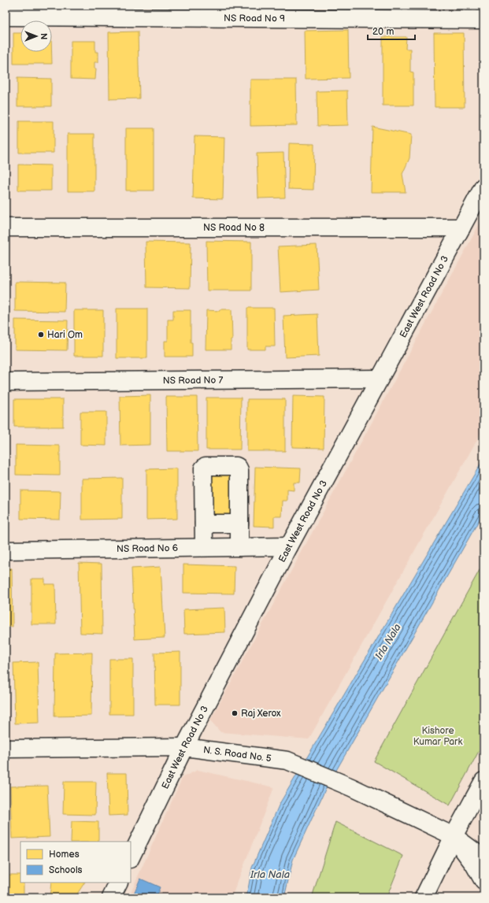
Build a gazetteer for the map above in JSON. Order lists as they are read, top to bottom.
{
  "streets": {
    "street": [
      "NS Road No 9",
      "NS Road No 8",
      "East West Road No 3",
      "NS Road No 7",
      "NS Road No 6",
      "N. S. Road No. 5"
    ]
  },
  "crossings": [
    ["NS Road No 8", "East West Road No 3"],
    ["East West Road No 3", "NS Road No 7"],
    ["East West Road No 3", "NS Road No 6"],
    ["East West Road No 3", "N. S. Road No. 5"]
  ],
  "water": ["Irla Nala"],
  "parks": ["Kishore Kumar Park"],
  "places": ["Hari Om", "Raj Xerox"],
  "legend": ["Homes", "Schools"],
  "scale_bar": "20 m",
  "north": "right"
}
